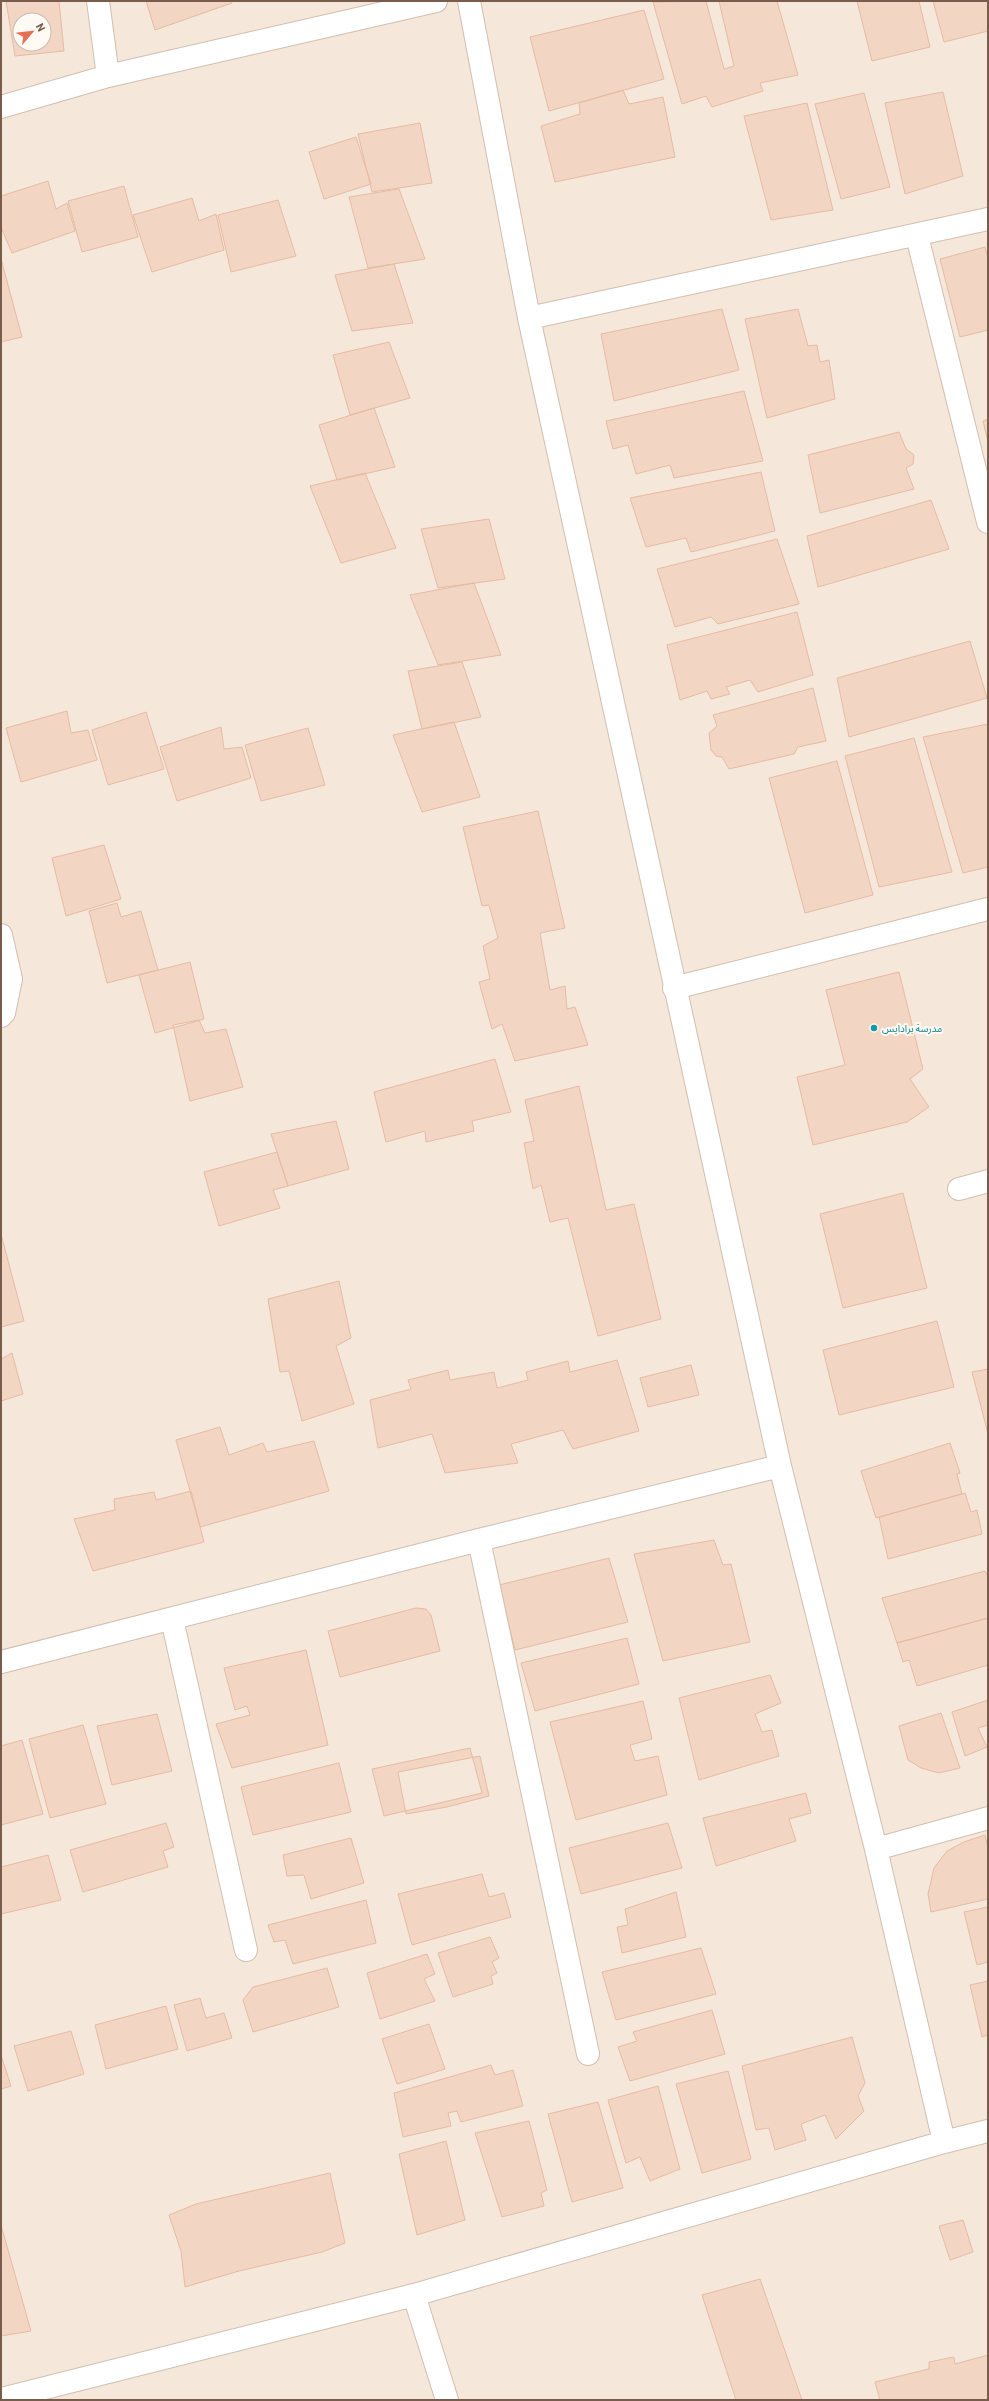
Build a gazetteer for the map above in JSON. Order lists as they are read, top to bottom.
{
  "places": ["مدرسة برادايس"],
  "north": "top right"
}
